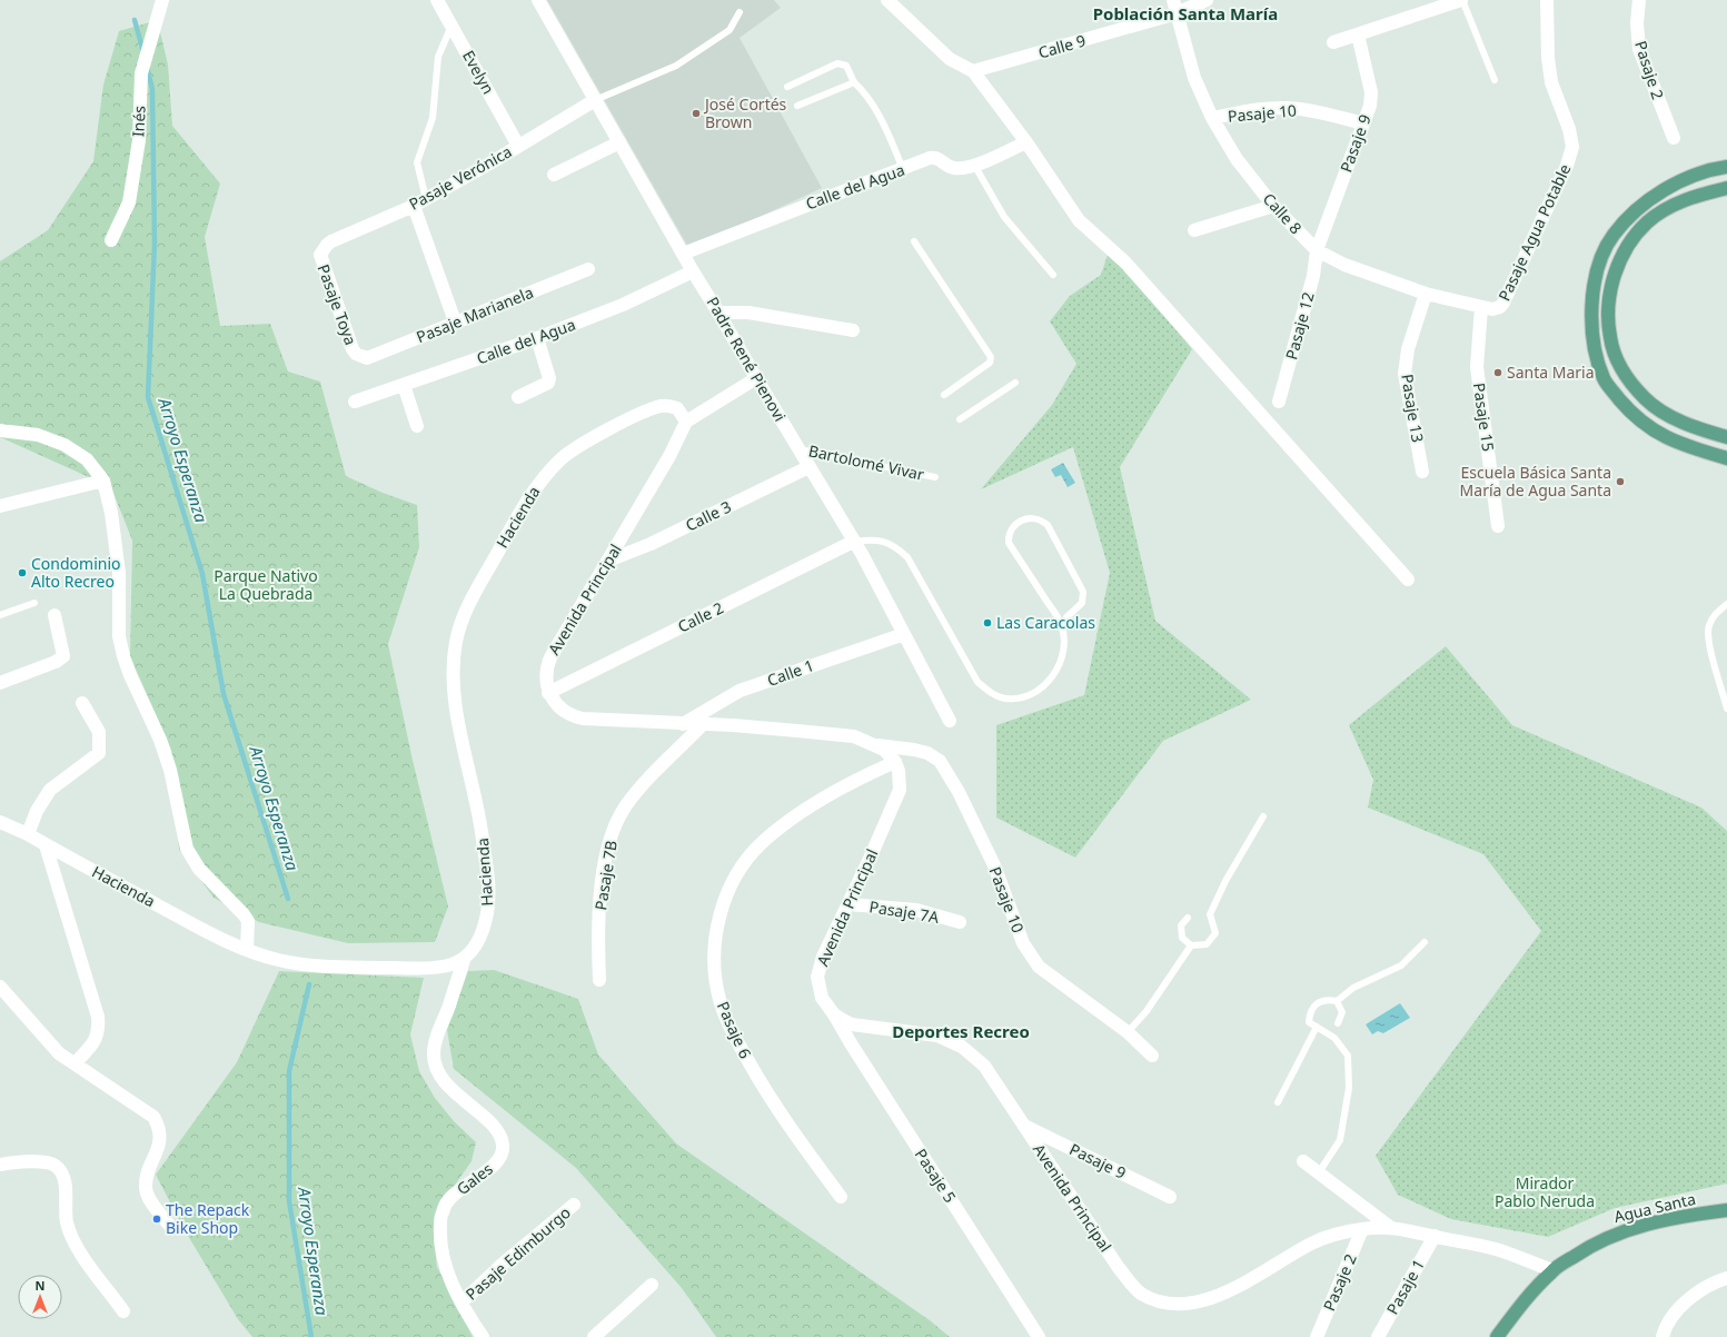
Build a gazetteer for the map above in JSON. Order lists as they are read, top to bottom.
{
  "streets": {
    "main road": ["Agua Santa"],
    "street": [
      "Calle 9",
      "Pasaje 2",
      "Evelyn",
      "Pasaje 10",
      "Inés",
      "Pasaje 9",
      "Pasaje Verónica",
      "Calle del Agua",
      "Calle 8",
      "Pasaje Agua Potable",
      "Pasaje Toya",
      "Pasaje Marianela",
      "Pasaje 12",
      "Padre René Pienovi",
      "Pasaje 13",
      "Pasaje 15",
      "Calle 3",
      "Hacienda",
      "Avenida Principal",
      "Calle 2",
      "Calle 1",
      "Pasaje 7B",
      "Pasaje 7A",
      "Pasaje 6",
      "Pasaje 5",
      "Gales",
      "Pasaje Edimburgo",
      "Pasaje 1"
    ],
    "lane": ["Bartolomé Vivar"]
  },
  "crossings": [
    ["Calle 9", "Calle 8"],
    ["Pasaje 2", "Avenida Principal"],
    ["Evelyn", "Pasaje Verónica"],
    ["Pasaje 10", "Pasaje 9"],
    ["Pasaje 10", "Calle 8"],
    ["Pasaje 9", "Calle 8"],
    ["Pasaje 9", "Pasaje 12"],
    ["Pasaje 9", "Avenida Principal"],
    ["Pasaje Verónica", "Pasaje Toya"],
    ["Pasaje Verónica", "Padre René Pienovi"],
    ["Calle del Agua", "Padre René Pienovi"],
    ["Calle 8", "Pasaje Agua Potable"],
    ["Calle 8", "Pasaje 12"],
    ["Calle 8", "Pasaje 13"],
    ["Calle 8", "Pasaje 15"],
    ["Pasaje Toya", "Pasaje Marianela"],
    ["Padre René Pienovi", "Bartolomé Vivar"],
    ["Padre René Pienovi", "Calle 3"],
    ["Padre René Pienovi", "Calle 2"],
    ["Padre René Pienovi", "Calle 1"],
    ["Calle 3", "Avenida Principal"],
    ["Hacienda", "Avenida Principal"],
    ["Hacienda", "Gales"],
    ["Avenida Principal", "Calle 2"],
    ["Avenida Principal", "Pasaje 7A"],
    ["Avenida Principal", "Pasaje 6"],
    ["Avenida Principal", "Pasaje 5"],
    ["Avenida Principal", "Agua Santa"],
    ["Avenida Principal", "Pasaje 1"],
    ["Gales", "Pasaje Edimburgo"]
  ],
  "districts": ["Población Santa María", "Deportes Recreo"],
  "water": ["Arroyo Esperanza"],
  "parks": ["Parque Nativo La Quebrada", "Mirador Pablo Neruda"],
  "places": [
    "José Cortés Brown",
    "Santa Maria",
    "Escuela Básica Santa María de Agua Santa",
    "Condominio Alto Recreo",
    "Las Caracolas",
    "The Repack Bike Shop"
  ],
  "north": "top"
}
